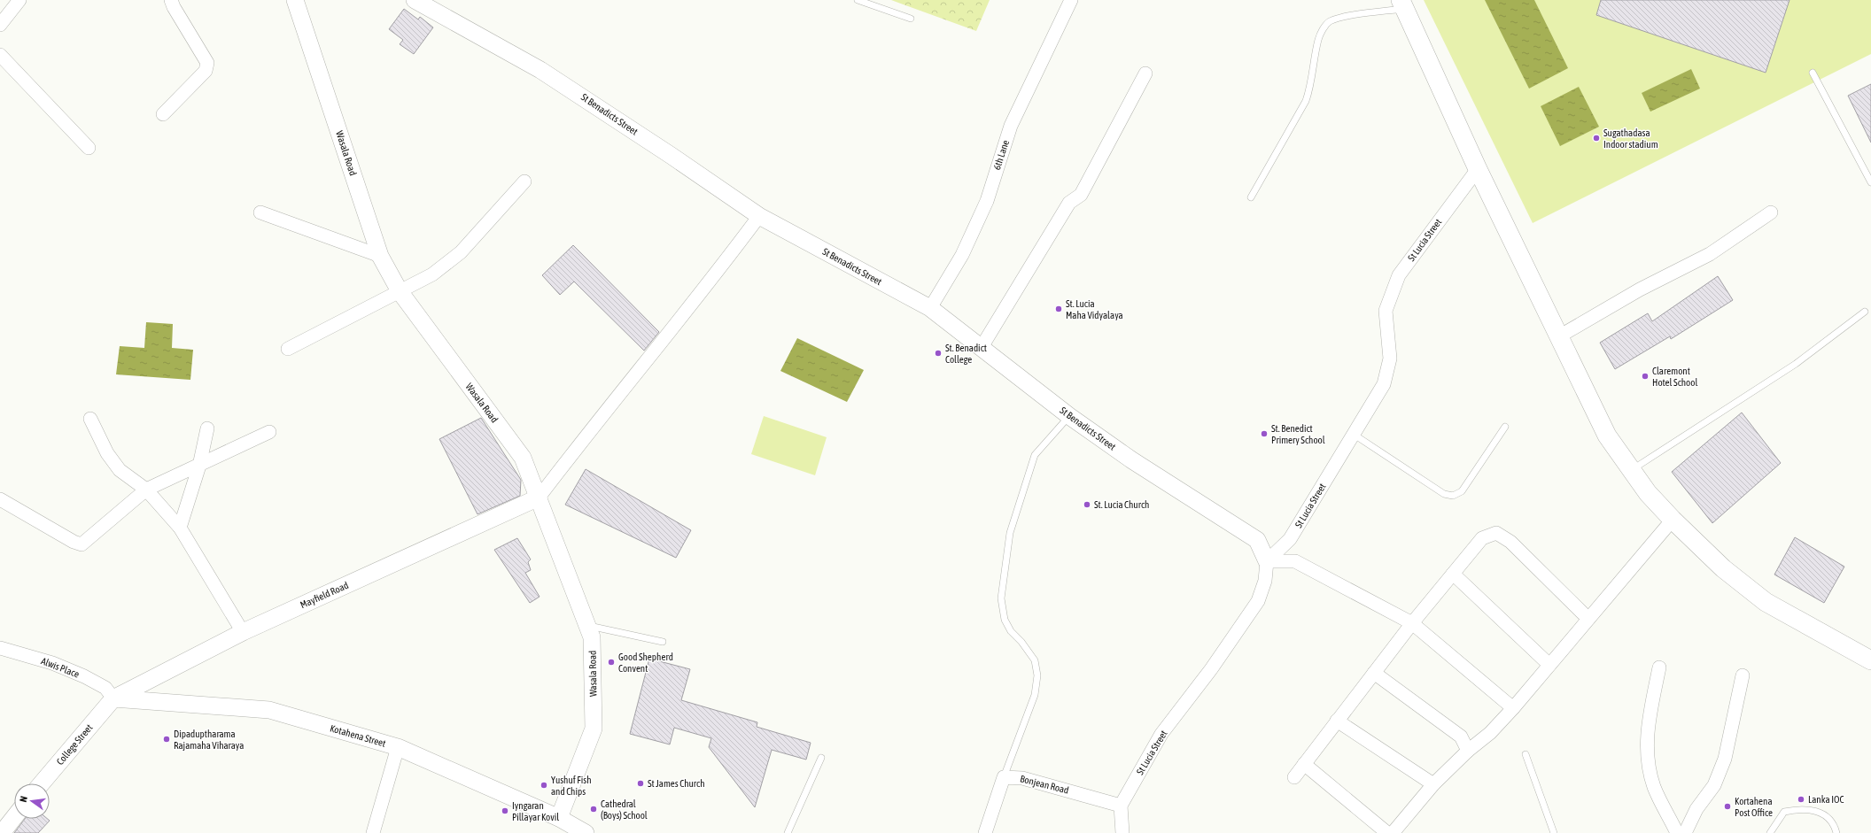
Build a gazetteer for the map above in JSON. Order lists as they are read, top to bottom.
{
  "streets": {
    "street": [
      "St Benadicts Street",
      "Wasala Road",
      "6th Lane",
      "St Lucia Street",
      "Mayfield Road",
      "Alwis Place",
      "Kotahena Street",
      "College Street",
      "Bonjean Road"
    ]
  },
  "crossings": [
    ["St Benadicts Street", "6th Lane"],
    ["St Benadicts Street", "St Lucia Street"],
    ["Wasala Road", "Mayfield Road"],
    ["Wasala Road", "Kotahena Street"],
    ["St Lucia Street", "Bonjean Road"],
    ["Mayfield Road", "Alwis Place"],
    ["Mayfield Road", "Kotahena Street"],
    ["Mayfield Road", "College Street"],
    ["Alwis Place", "Kotahena Street"],
    ["Alwis Place", "College Street"],
    ["Kotahena Street", "College Street"]
  ],
  "places": [
    "Sugathadasa Indoor stadium",
    "St. Lucia Maha Vidyalaya",
    "St. Benadict College",
    "Claremont Hotel School",
    "St. Benedict Primery School",
    "St. Lucia Church",
    "Good Shepherd Convent",
    "Dipaduptharama Rajamaha Viharaya",
    "St James Church",
    "Yushuf Fish and Chips",
    "Lanka IOC",
    "Kortahena Post Office",
    "Cathedral (Boys) School",
    "Iyngaran Pillayar Kovil"
  ],
  "north": "left"
}
